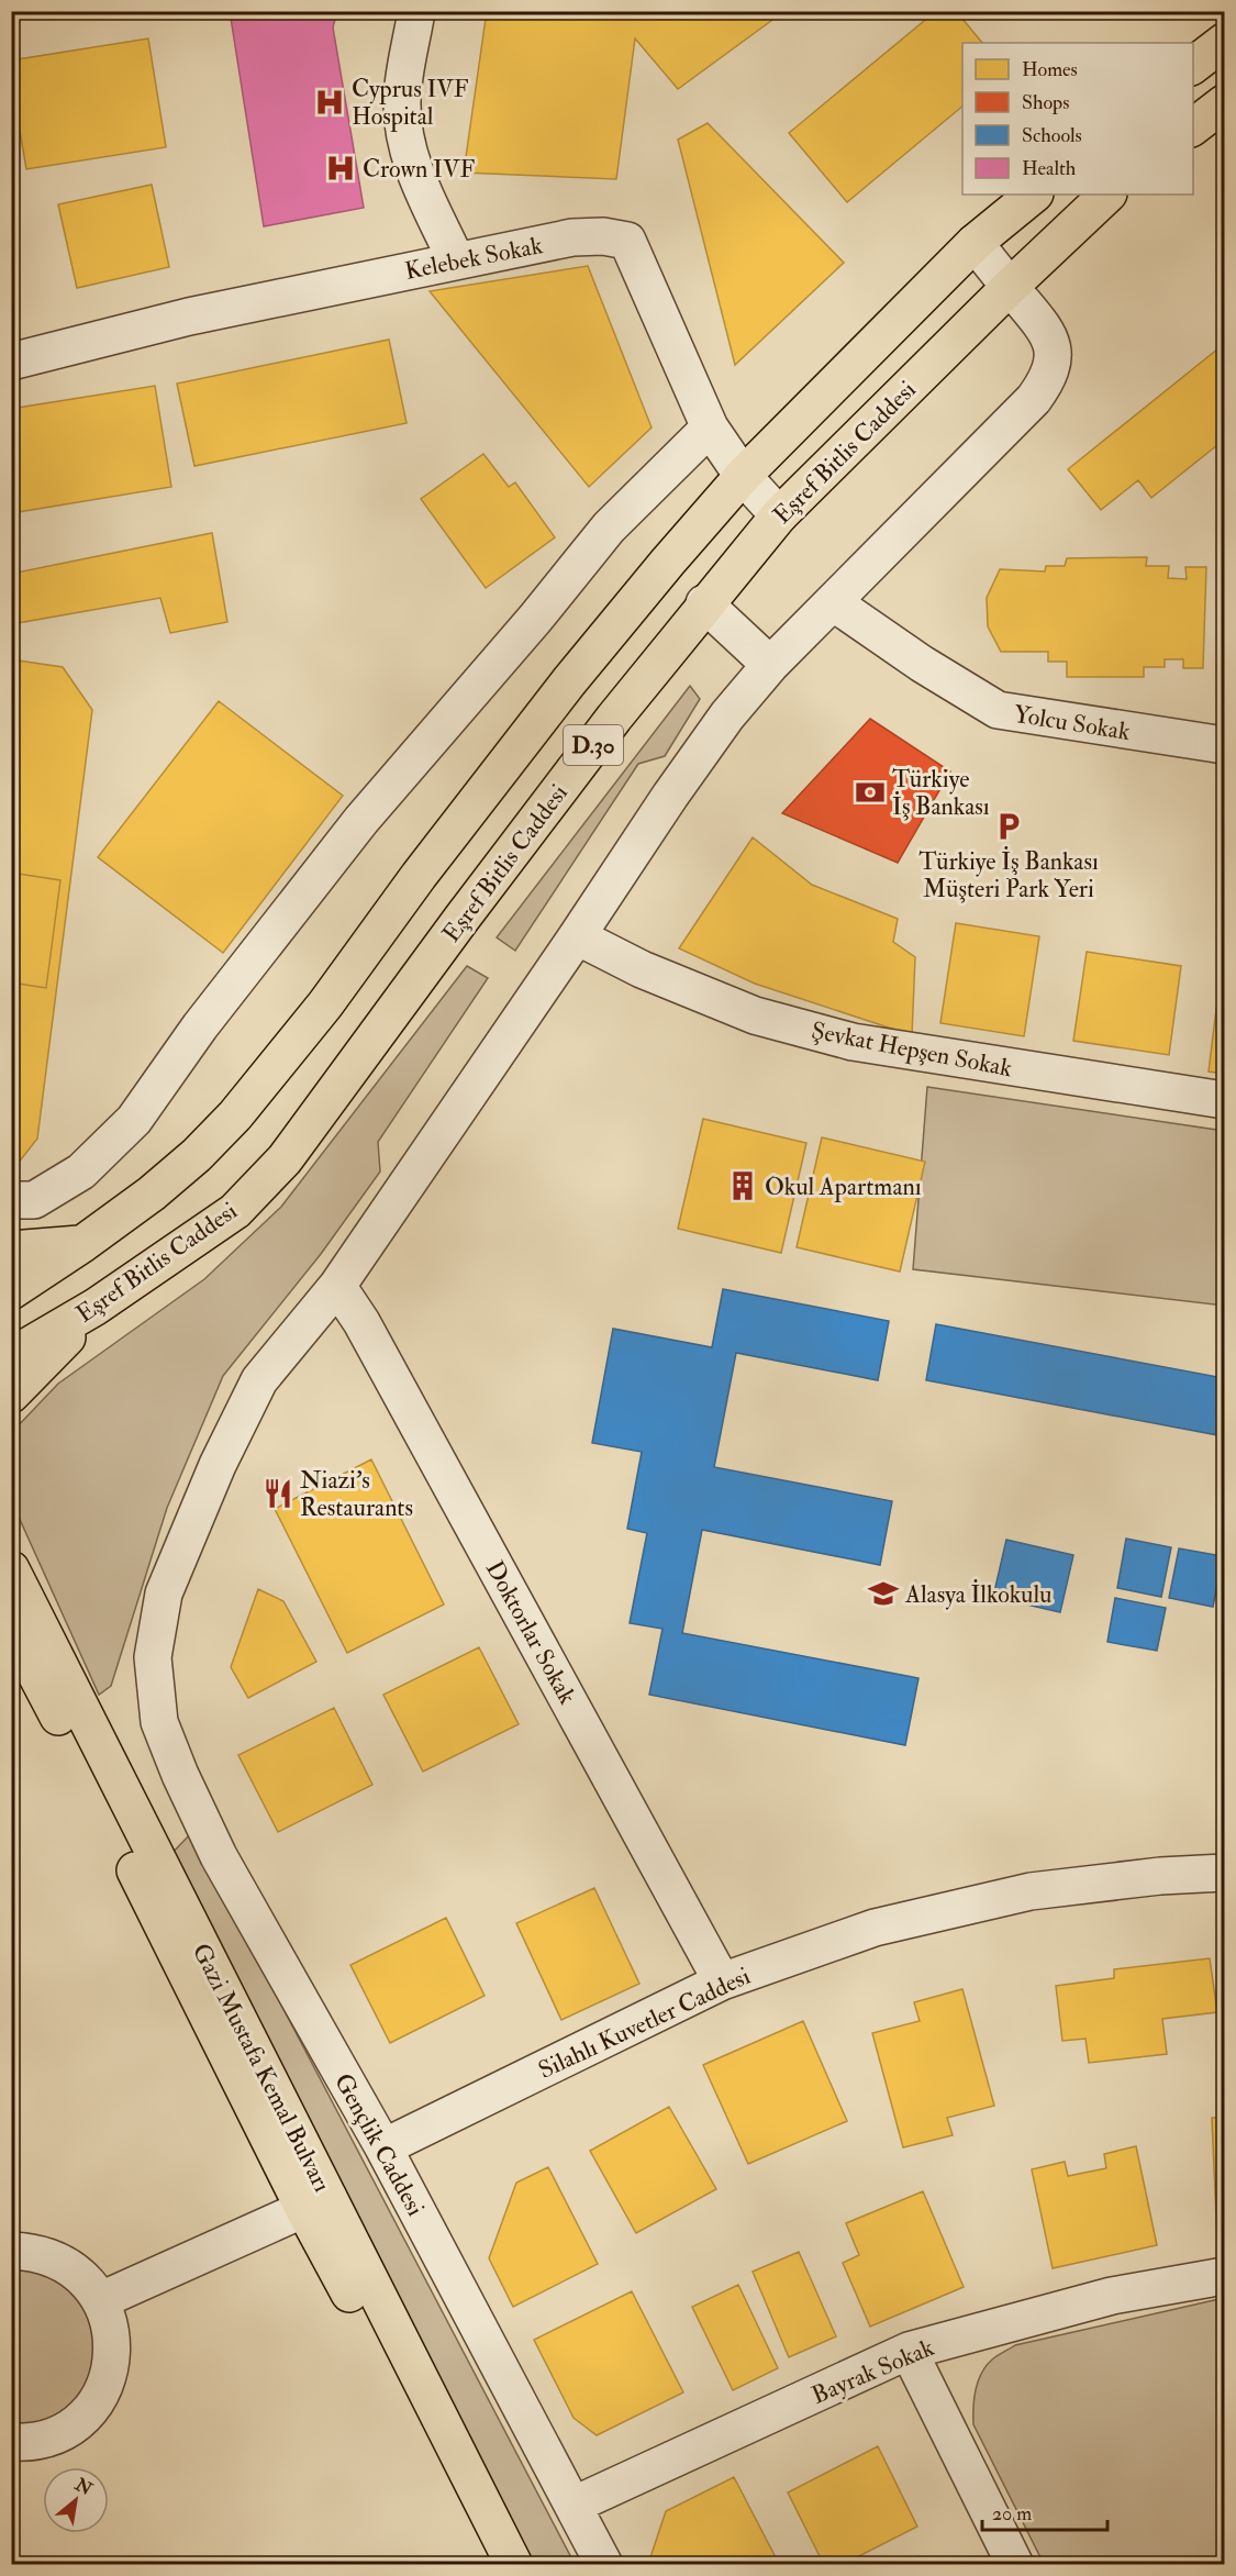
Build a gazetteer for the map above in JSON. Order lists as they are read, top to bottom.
{
  "streets": {
    "main road": ["Eşref Bitlis Caddesi", "D.30", "Gazi Mustafa Kemal Bulvarı"],
    "street": [
      "Kelebek Sokak",
      "Yolcu Sokak",
      "Şevkat Hepşen Sokak",
      "Doktorlar Sokak",
      "Silahlı Kuvetler Caddesi",
      "Gençlik Caddesi",
      "Bayrak Sokak"
    ]
  },
  "crossings": [
    ["Kelebek Sokak", "Eşref Bitlis Caddesi"],
    ["Kelebek Sokak", "D.30"],
    ["Eşref Bitlis Caddesi", "Gençlik Caddesi"],
    ["Yolcu Sokak", "Gençlik Caddesi"],
    ["D.30", "Gençlik Caddesi"],
    ["Şevkat Hepşen Sokak", "Gençlik Caddesi"],
    ["Doktorlar Sokak", "Silahlı Kuvetler Caddesi"],
    ["Doktorlar Sokak", "Gençlik Caddesi"],
    ["Silahlı Kuvetler Caddesi", "Gençlik Caddesi"],
    ["Gençlik Caddesi", "Bayrak Sokak"]
  ],
  "places": {
    "hospital": ["Cyprus IVF Hospital", "Crown IVF"],
    "bank": ["Türkiye İş Bankası"],
    "parking": ["Türkiye İş Bankası Müşteri Park Yeri"],
    "building": ["Okul Apartmanı"],
    "restaurant": ["Niazi's Restaurants"],
    "school or university": ["Alasya İlkokulu"]
  },
  "legend": [
    "Homes",
    "Shops",
    "Schools",
    "Health"
  ],
  "scale_bar": "20 m",
  "north": "top right"
}
